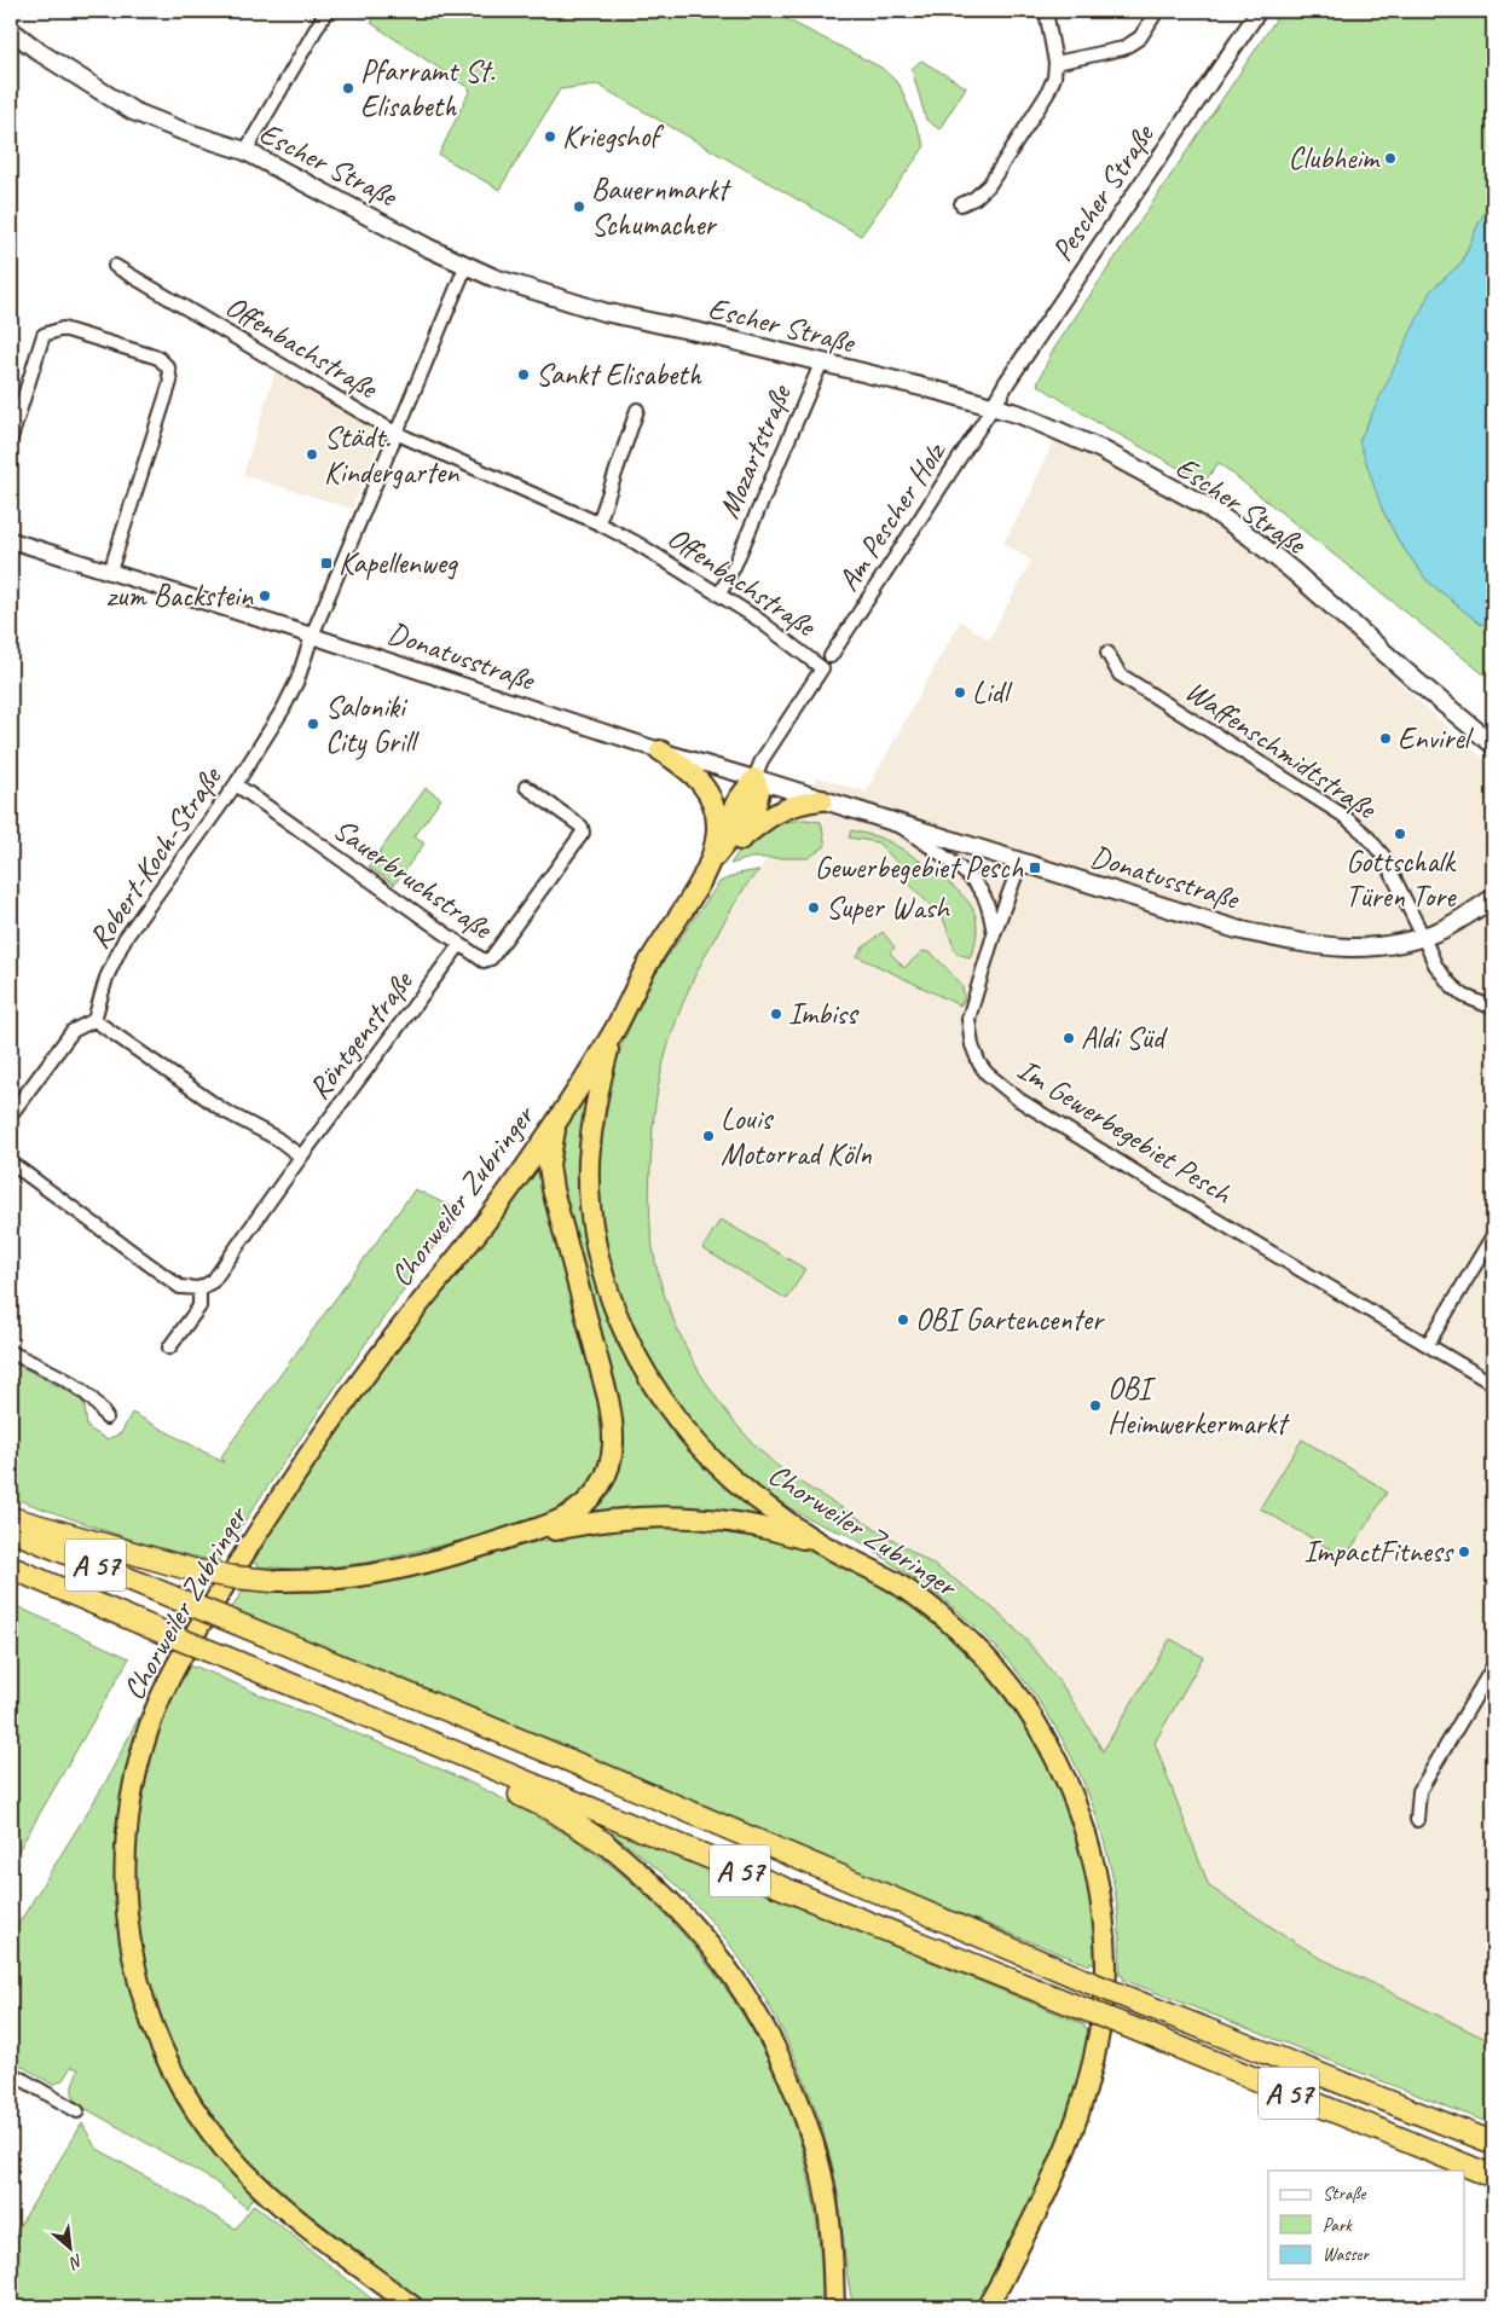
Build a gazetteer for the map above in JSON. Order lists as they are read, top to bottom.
{
  "streets": {
    "highway": ["Chorweiler Zubringer", "A 57"],
    "main road": ["Escher Straße", "Donatusstraße"],
    "street": [
      "Pescher Straße",
      "Offenbachstraße",
      "Mozartstraße",
      "Am Pescher Holz",
      "Waffenschmidtstraße",
      "Robert-Koch-Straße",
      "Sauerbruchstraße",
      "Röntgenstraße",
      "Im Gewerbegebiet Pesch"
    ]
  },
  "crossings": [
    ["Escher Straße", "Pescher Straße"],
    ["Escher Straße", "Mozartstraße"],
    ["Escher Straße", "Am Pescher Holz"],
    ["Pescher Straße", "Am Pescher Holz"],
    ["Offenbachstraße", "Mozartstraße"],
    ["Offenbachstraße", "Donatusstraße"],
    ["Donatusstraße", "Waffenschmidtstraße"],
    ["Donatusstraße", "Robert-Koch-Straße"],
    ["Donatusstraße", "Im Gewerbegebiet Pesch"],
    ["Robert-Koch-Straße", "Sauerbruchstraße"],
    ["Sauerbruchstraße", "Röntgenstraße"]
  ],
  "places": {
    "other": [
      "Pfarramt St. Elisabeth",
      "Kriegshof",
      "Clubheim",
      "Bauernmarkt Schumacher",
      "Sankt Elisabeth",
      "Städt. Kindergarten",
      "zum Backstein",
      "Lidl",
      "Saloniki City Grill",
      "Envirel",
      "Gottschalk Türen Tore",
      "Super Wash",
      "Imbiss",
      "Aldi Süd",
      "Louis Motorrad Köln",
      "OBI Gartencenter",
      "OBI Heimwerkermarkt",
      "ImpactFitness"
    ],
    "transit": ["Kapellenweg", "Gewerbegebiet Pesch"]
  },
  "legend": ["Straße", "Park", "Wasser"],
  "north": "bottom right"
}
